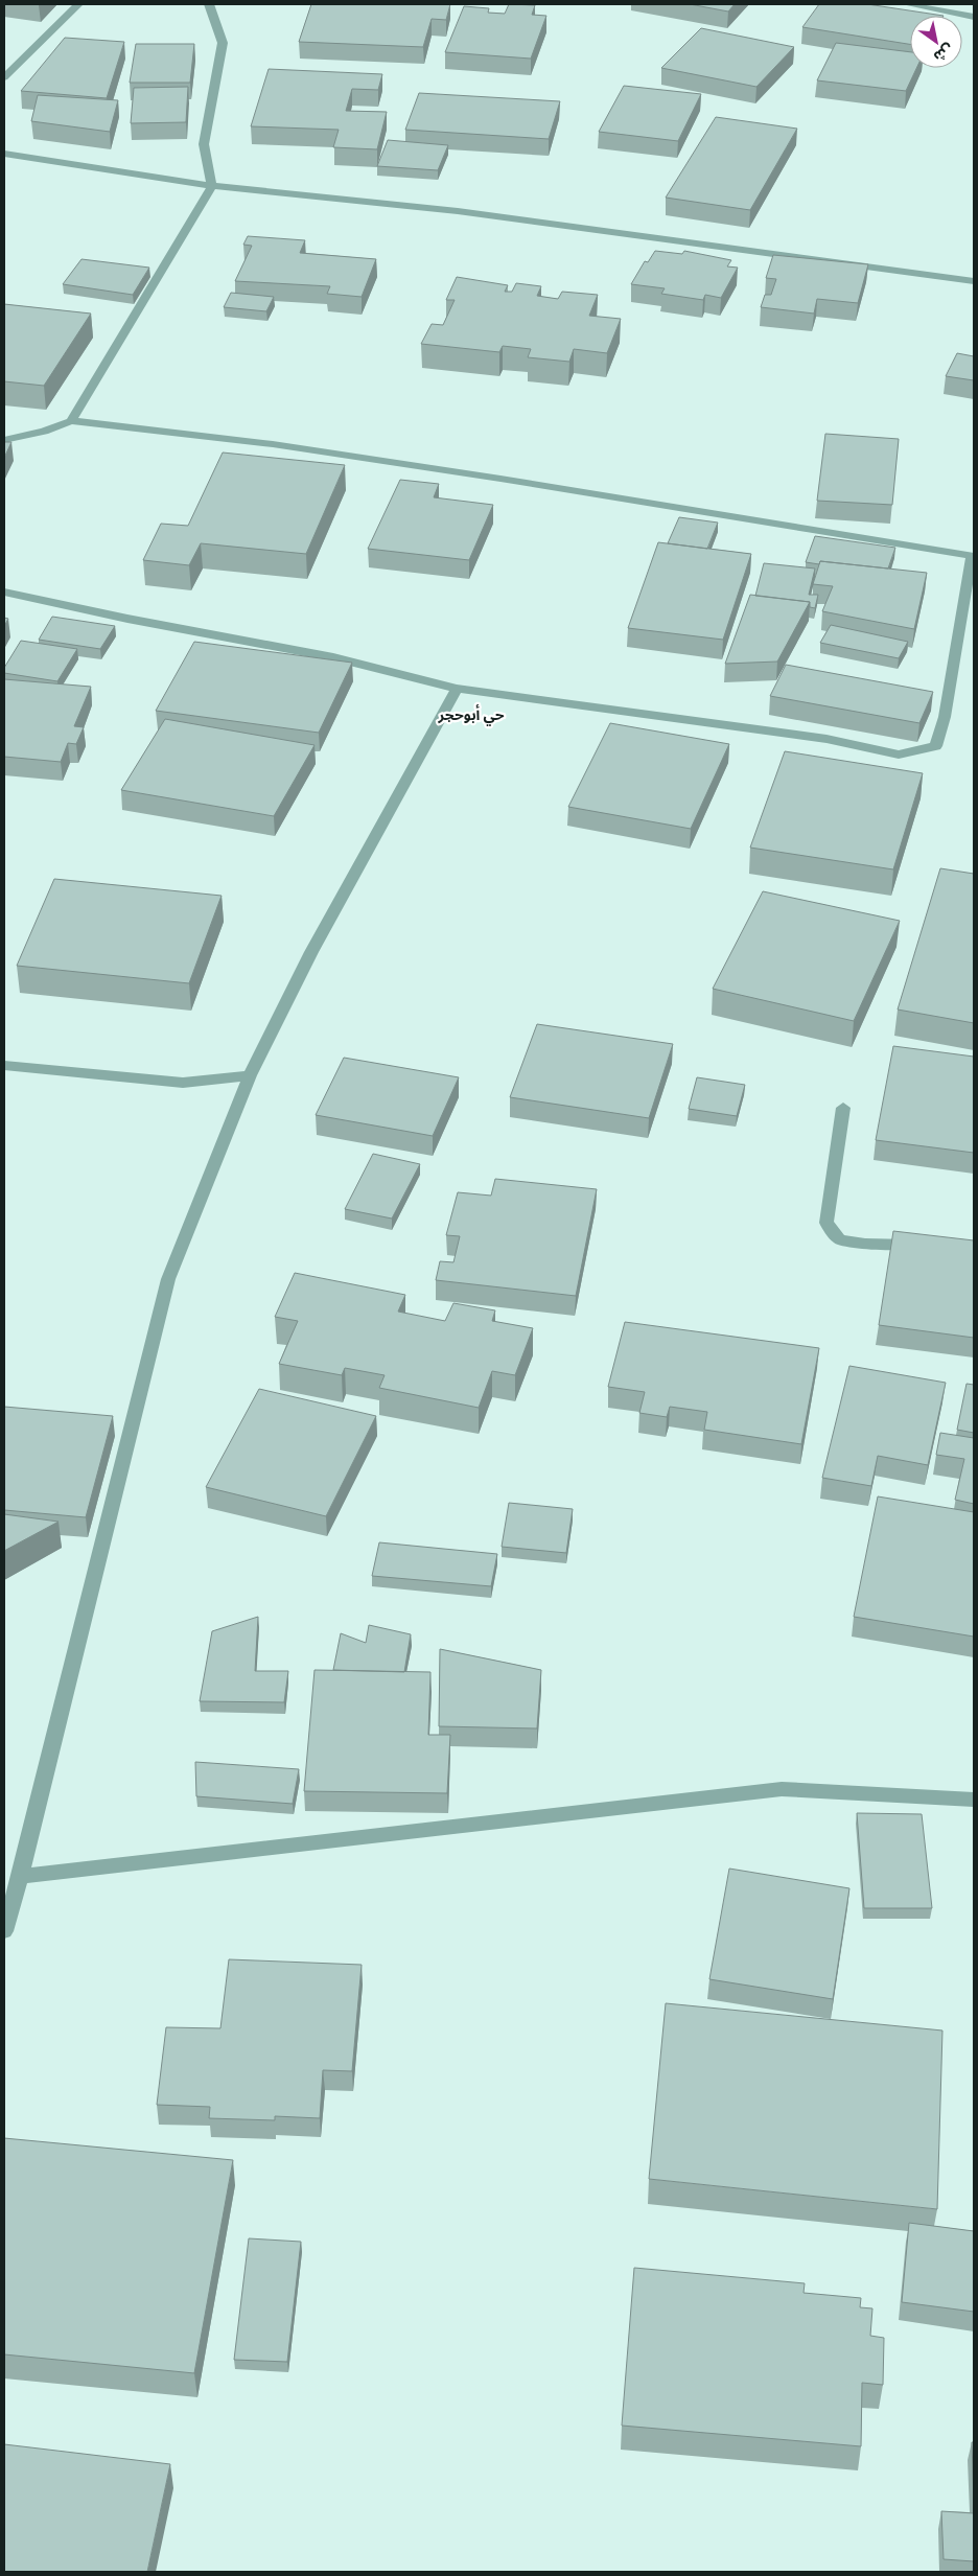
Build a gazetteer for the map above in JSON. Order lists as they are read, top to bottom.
{
  "districts": ["حي أبوحجر"],
  "north": "bottom right"
}
